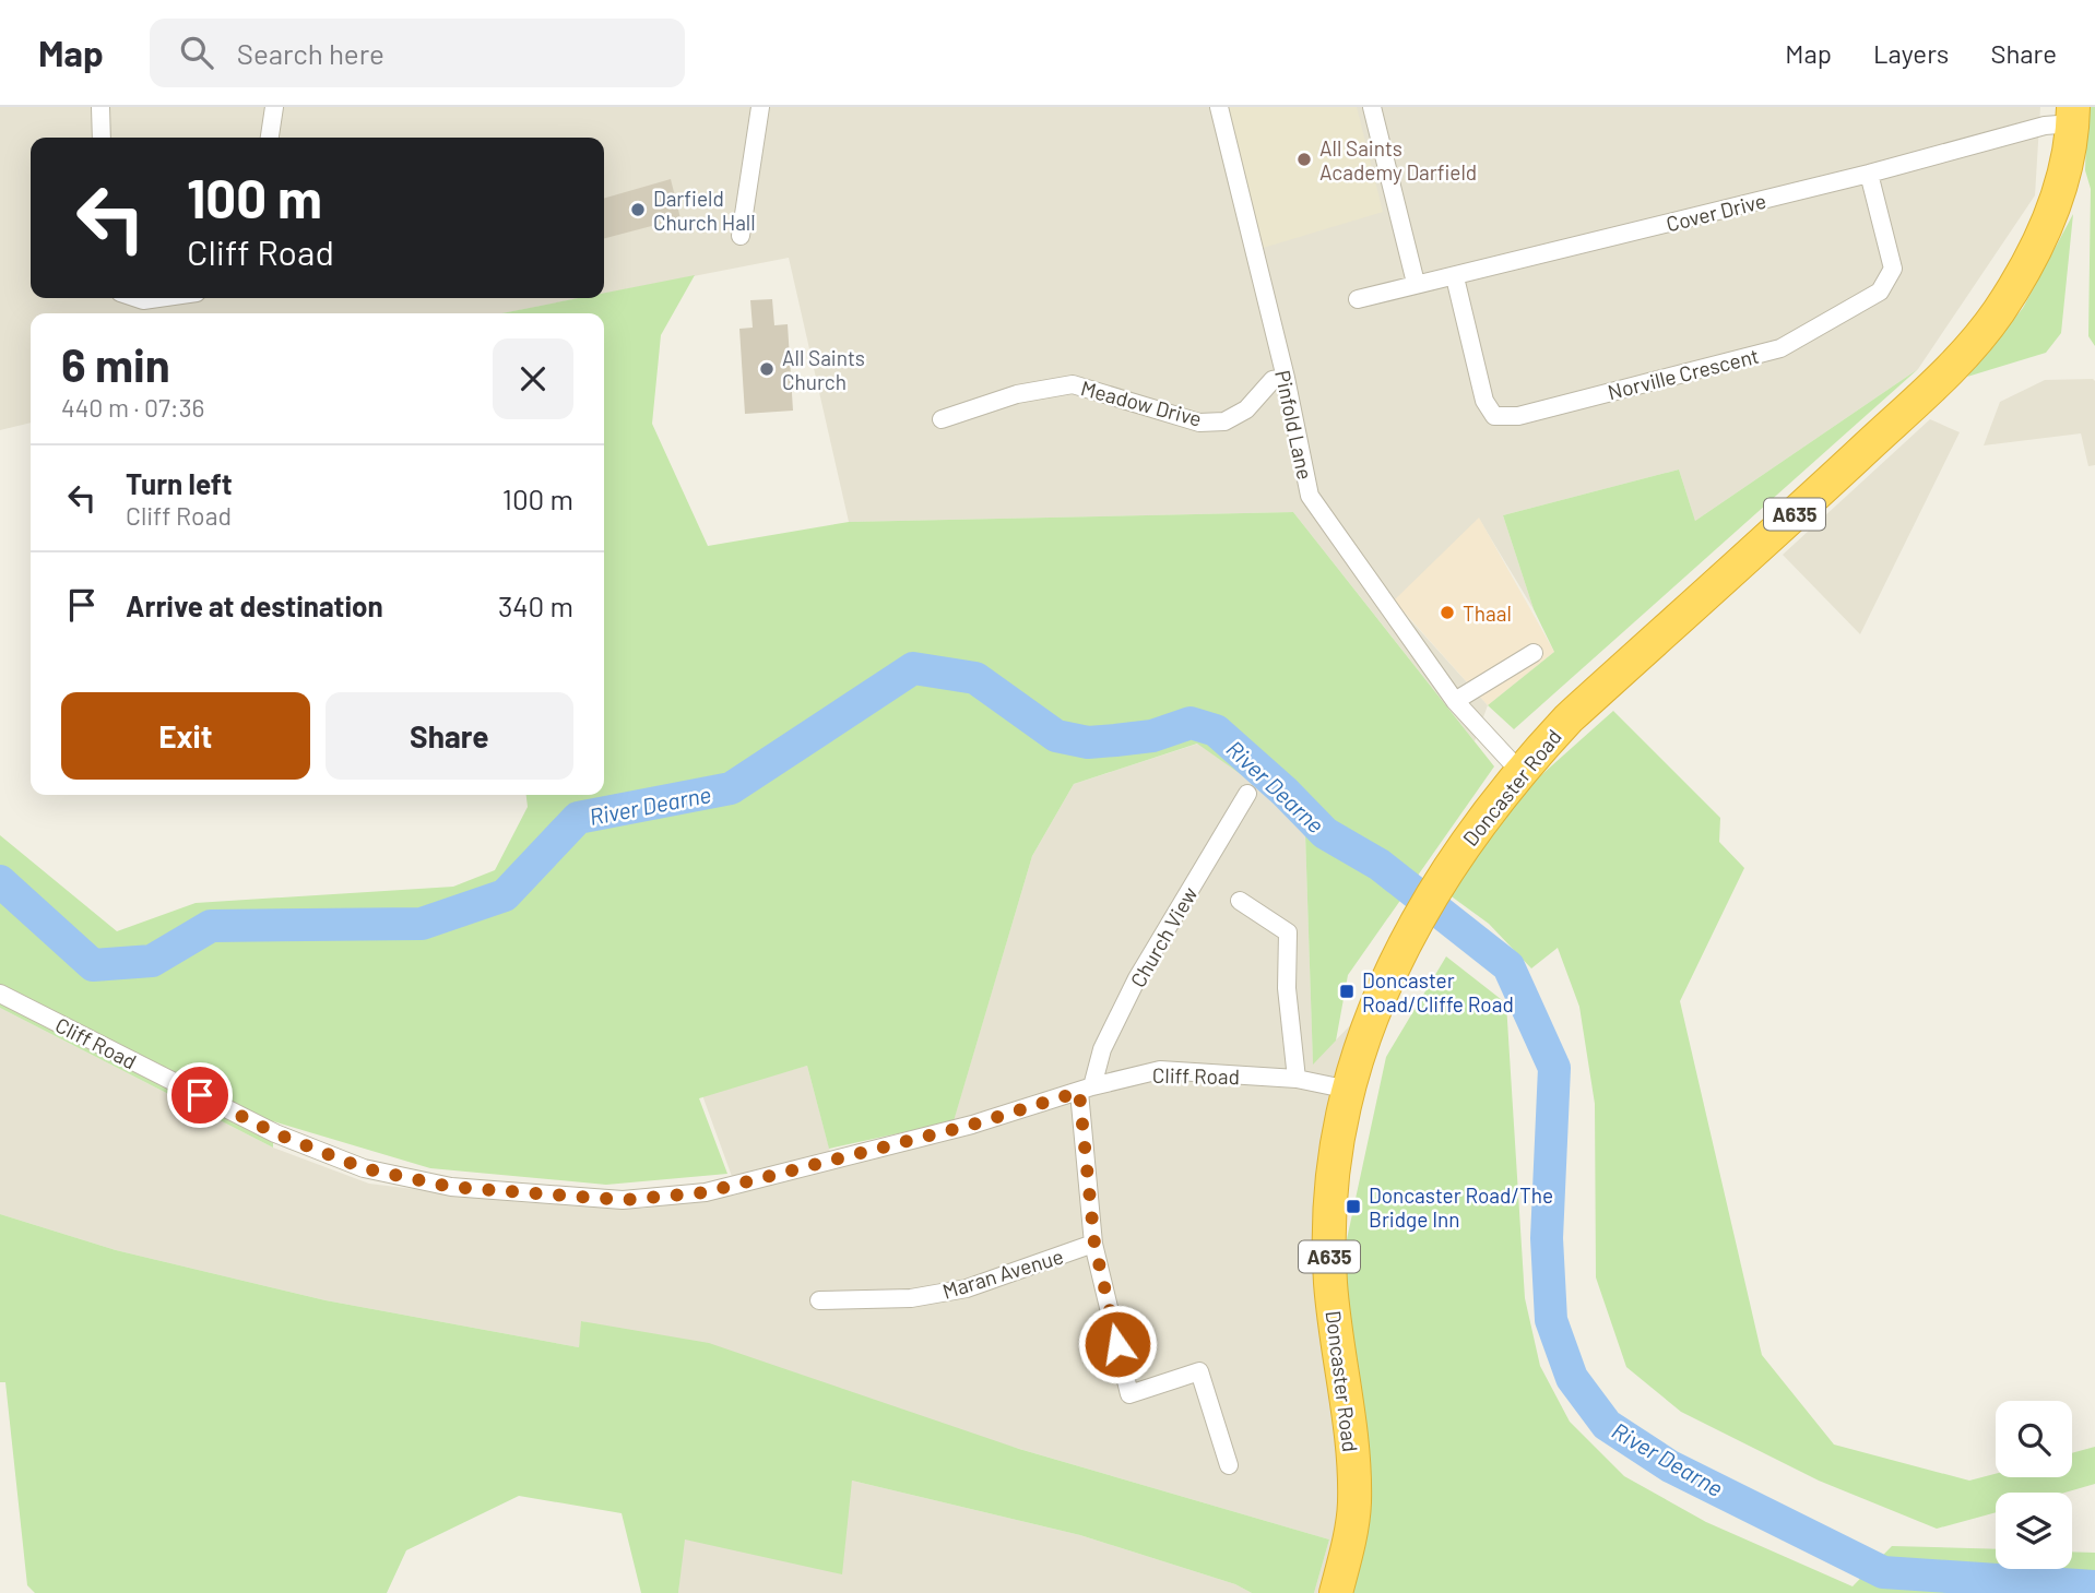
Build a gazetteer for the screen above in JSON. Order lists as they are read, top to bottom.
{
  "streets": {
    "highway": ["A635", "Doncaster Road"],
    "street": [
      "Cover Drive",
      "Norville Crescent",
      "Meadow Drive",
      "Pinfold Lane",
      "Church View",
      "Cliff Road",
      "Maran Avenue"
    ]
  },
  "crossings": [
    ["Cover Drive", "Norville Crescent"],
    ["Cover Drive", "Doncaster Road"],
    ["Meadow Drive", "Pinfold Lane"],
    ["Pinfold Lane", "Doncaster Road"],
    ["Doncaster Road", "Cliff Road"],
    ["Church View", "Cliff Road"]
  ],
  "water": ["River Dearne"],
  "places": {
    "other": [
      "All Saints Academy Darfield",
      "Darfield Church Hall",
      "All Saints Church",
      "Thaal"
    ],
    "transit": ["Doncaster Road/Cliffe Road", "Doncaster Road/The Bridge Inn"]
  },
  "page": {
    "header": "Map",
    "search": "Search here",
    "nav": ["Map", "Layers", "Share"],
    "turn": ["100 m", "Cliff Road"],
    "heading": ["6 min", "440 m · 07:36"],
    "list": [
      {
        "name": "Turn left",
        "note": "Cliff Road",
        "value": "100 m"
      },
      {
        "name": "Arrive at destination",
        "value": "340 m"
      }
    ],
    "buttons": ["Exit", "Share"]
  }
}
